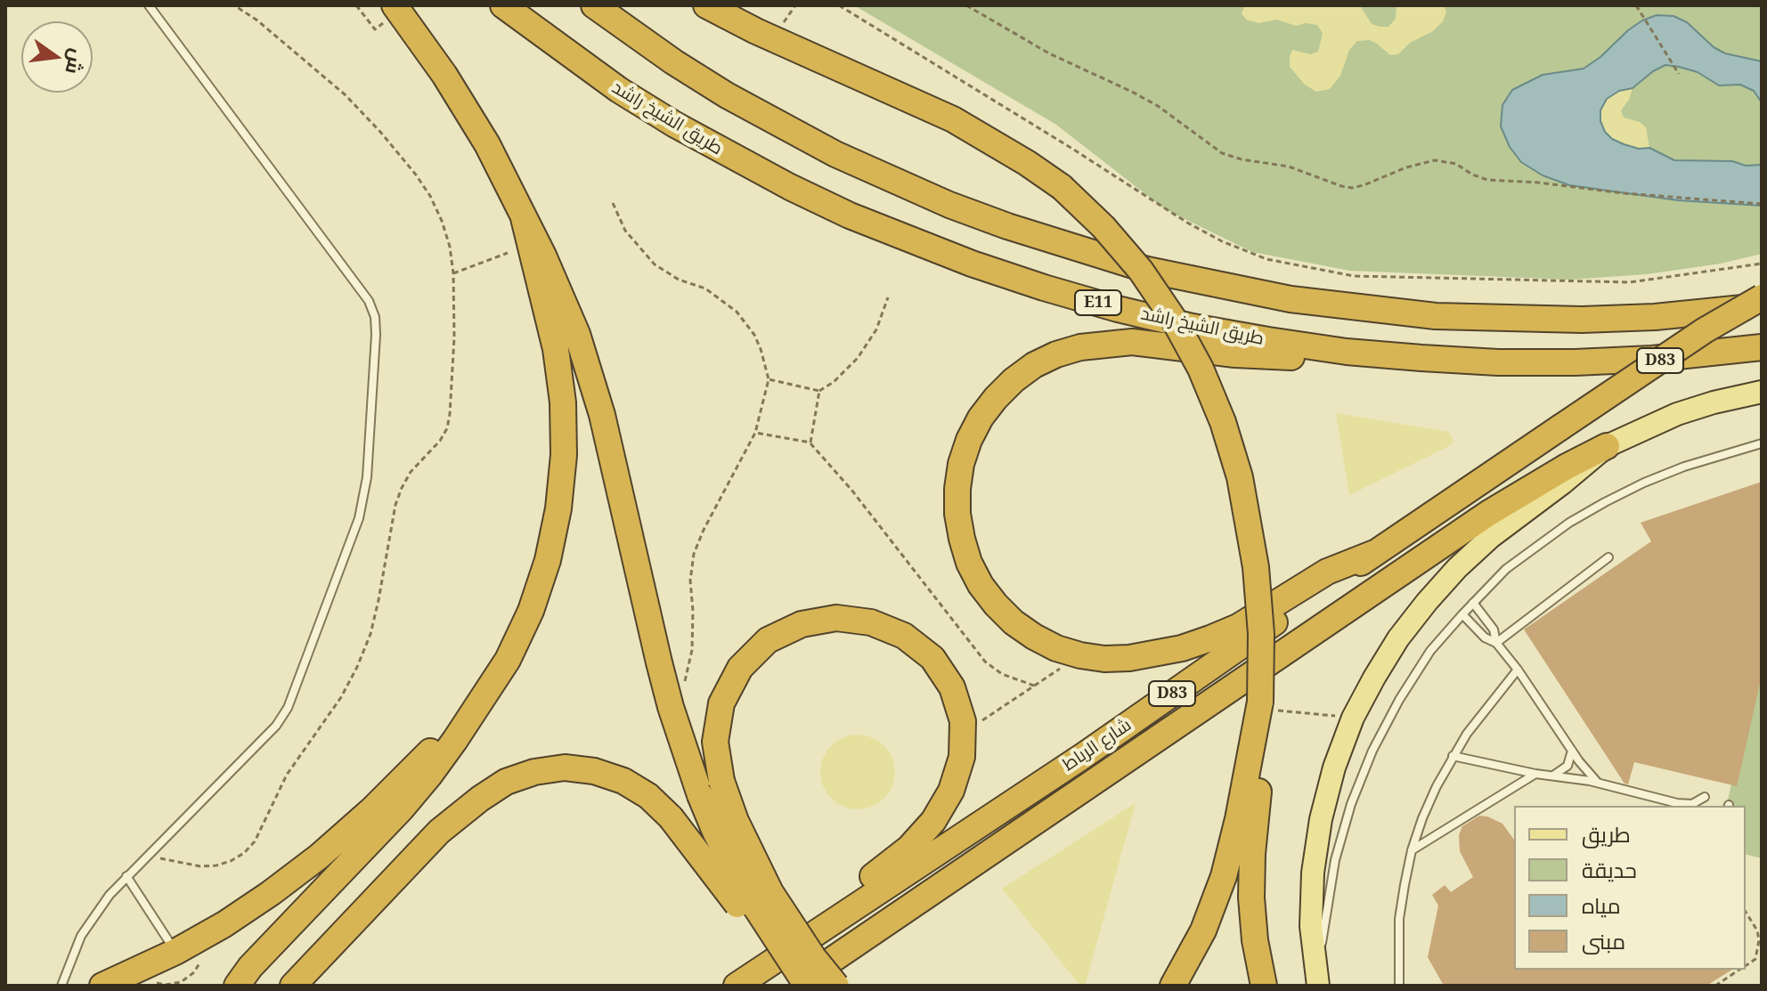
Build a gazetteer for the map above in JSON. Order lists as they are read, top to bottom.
{
  "streets": {
    "highway": [
      "طريق الشيخ راشد",
      "E11",
      "D83",
      "شارع الرباط"
    ]
  },
  "legend": [
    "طريق",
    "حديقة",
    "مياه",
    "مبنى"
  ],
  "north": "right"
}
